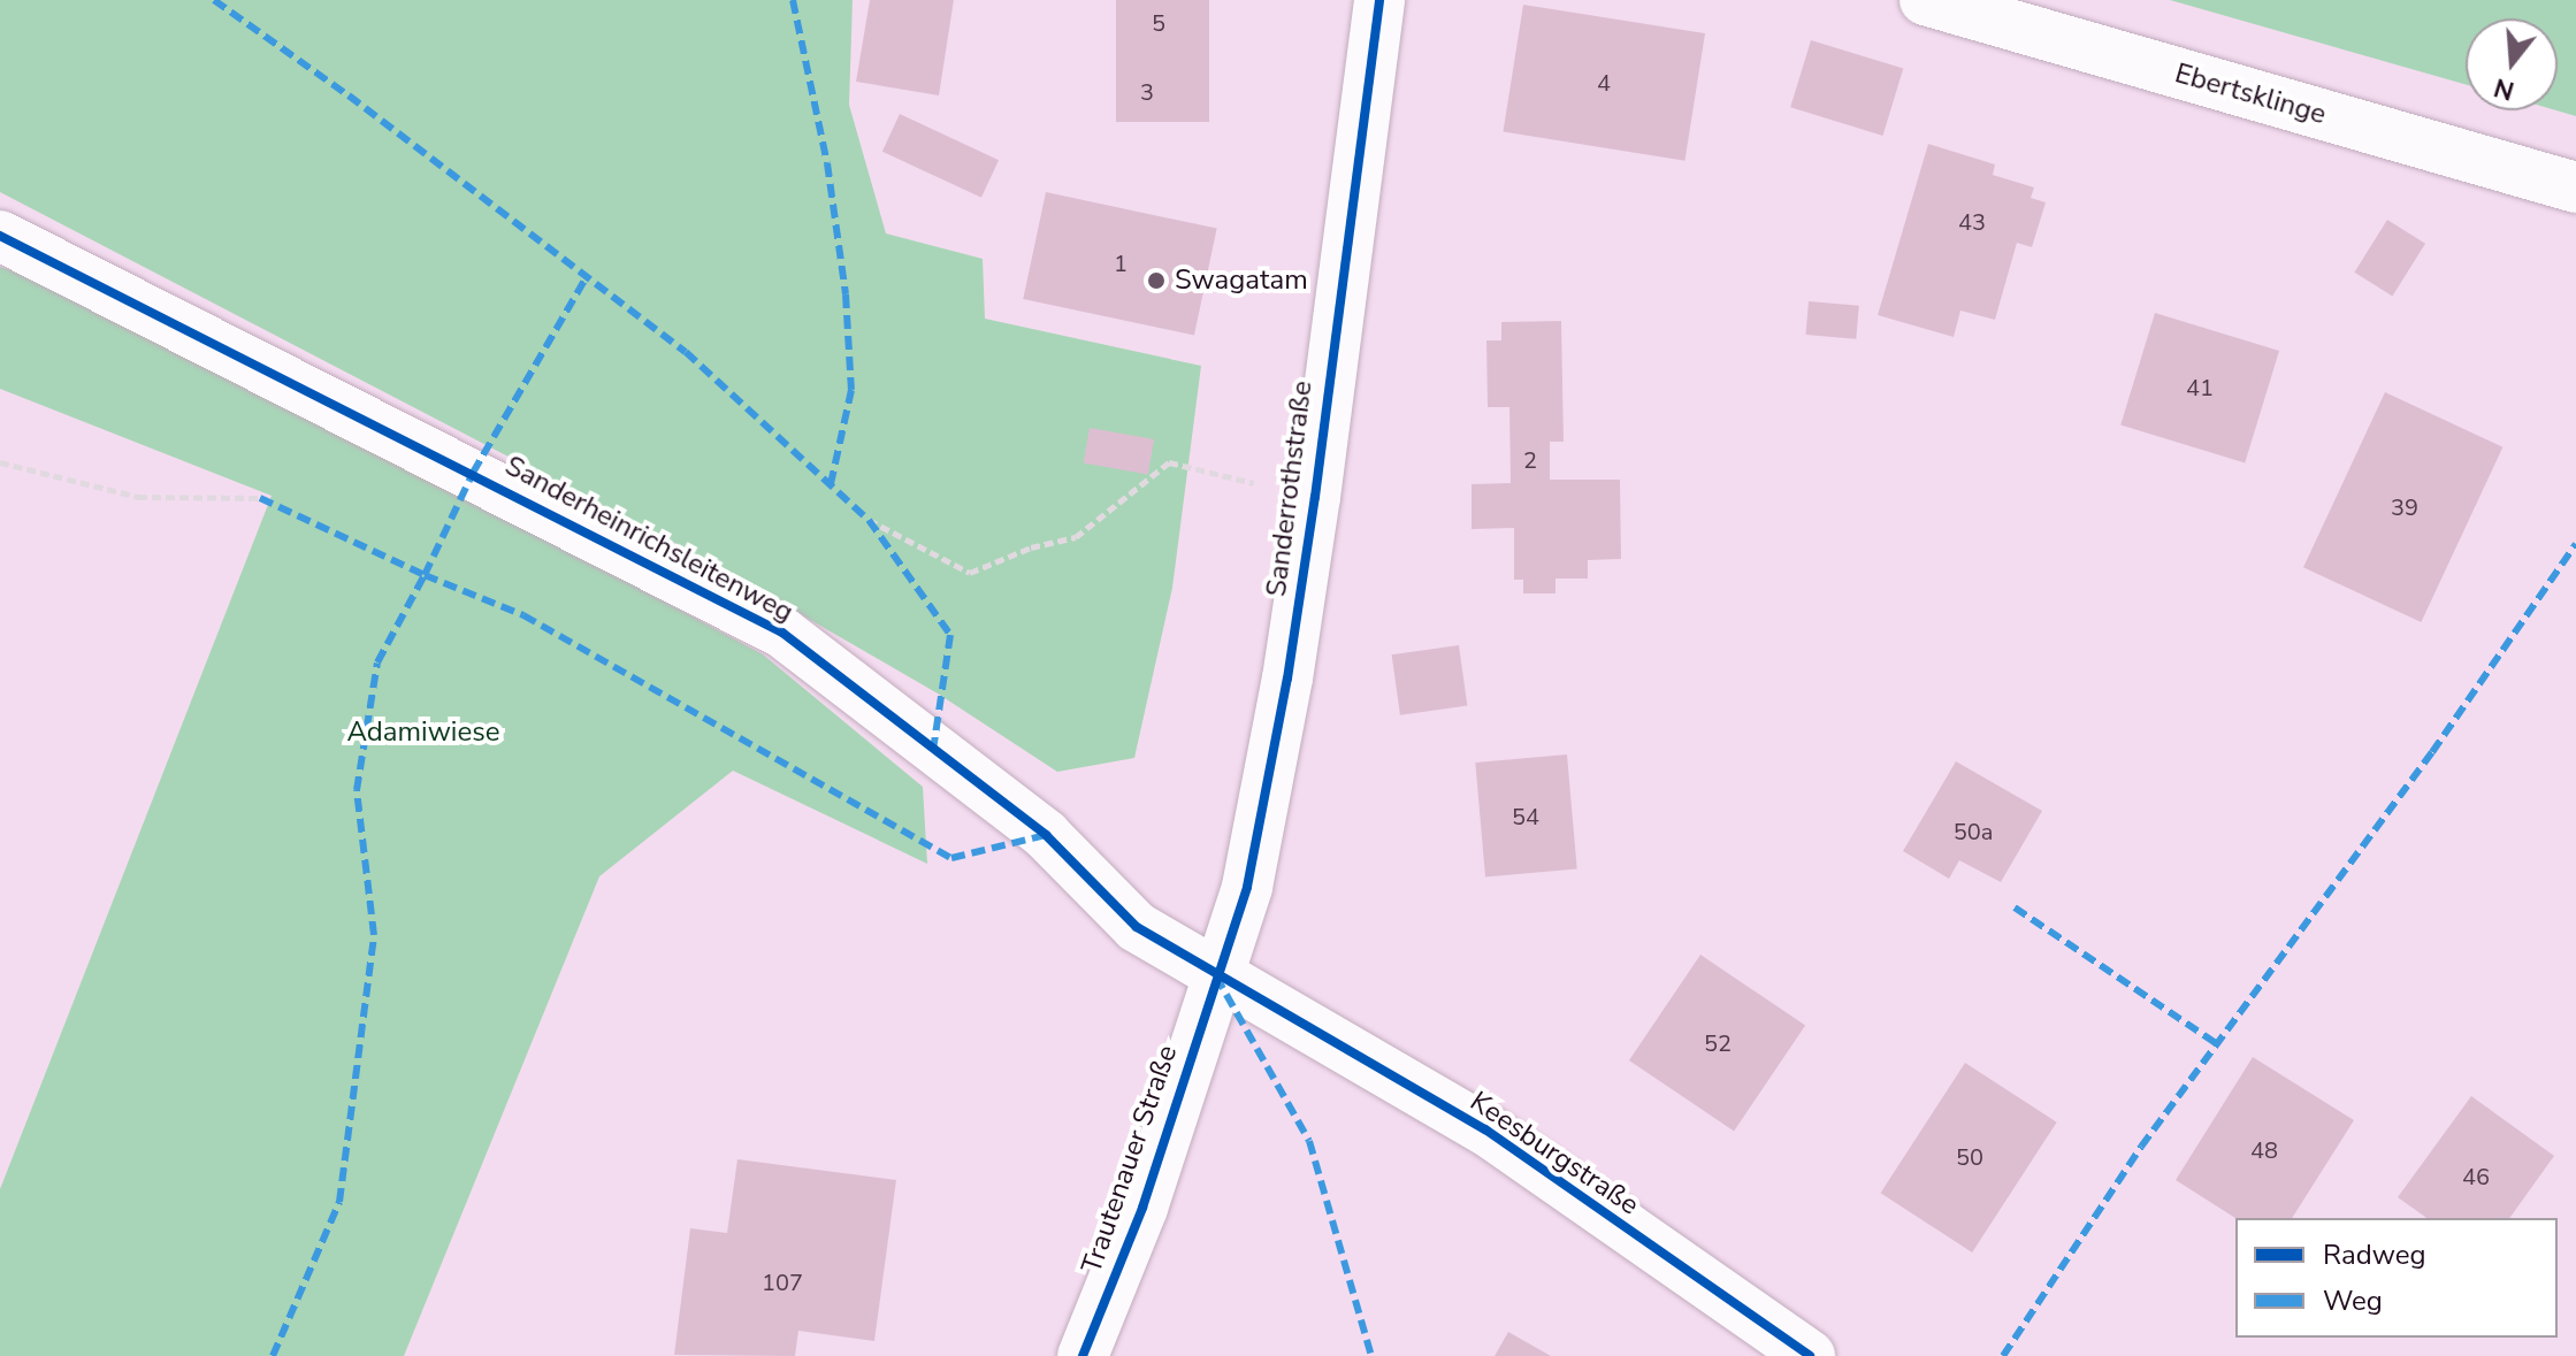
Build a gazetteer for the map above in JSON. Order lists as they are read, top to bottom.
{
  "streets": {
    "street": [
      "Ebertsklinge",
      "Sanderrothstraße",
      "Sanderheinrichsleitenweg",
      "Keesburgstraße",
      "Trautenauer Straße"
    ]
  },
  "crossings": [
    ["Sanderrothstraße", "Sanderheinrichsleitenweg"],
    ["Sanderrothstraße", "Keesburgstraße"],
    ["Sanderrothstraße", "Trautenauer Straße"],
    ["Sanderheinrichsleitenweg", "Keesburgstraße"],
    ["Sanderheinrichsleitenweg", "Trautenauer Straße"],
    ["Keesburgstraße", "Trautenauer Straße"]
  ],
  "parks": ["Adamiwiese"],
  "places": ["Swagatam"],
  "house_numbers": [
    "5",
    "4",
    "3",
    "43",
    "1",
    "41",
    "2",
    "39",
    "54",
    "50a",
    "52",
    "48",
    "50",
    "46",
    "107"
  ],
  "legend": ["Radweg", "Weg"],
  "north": "bottom"
}
